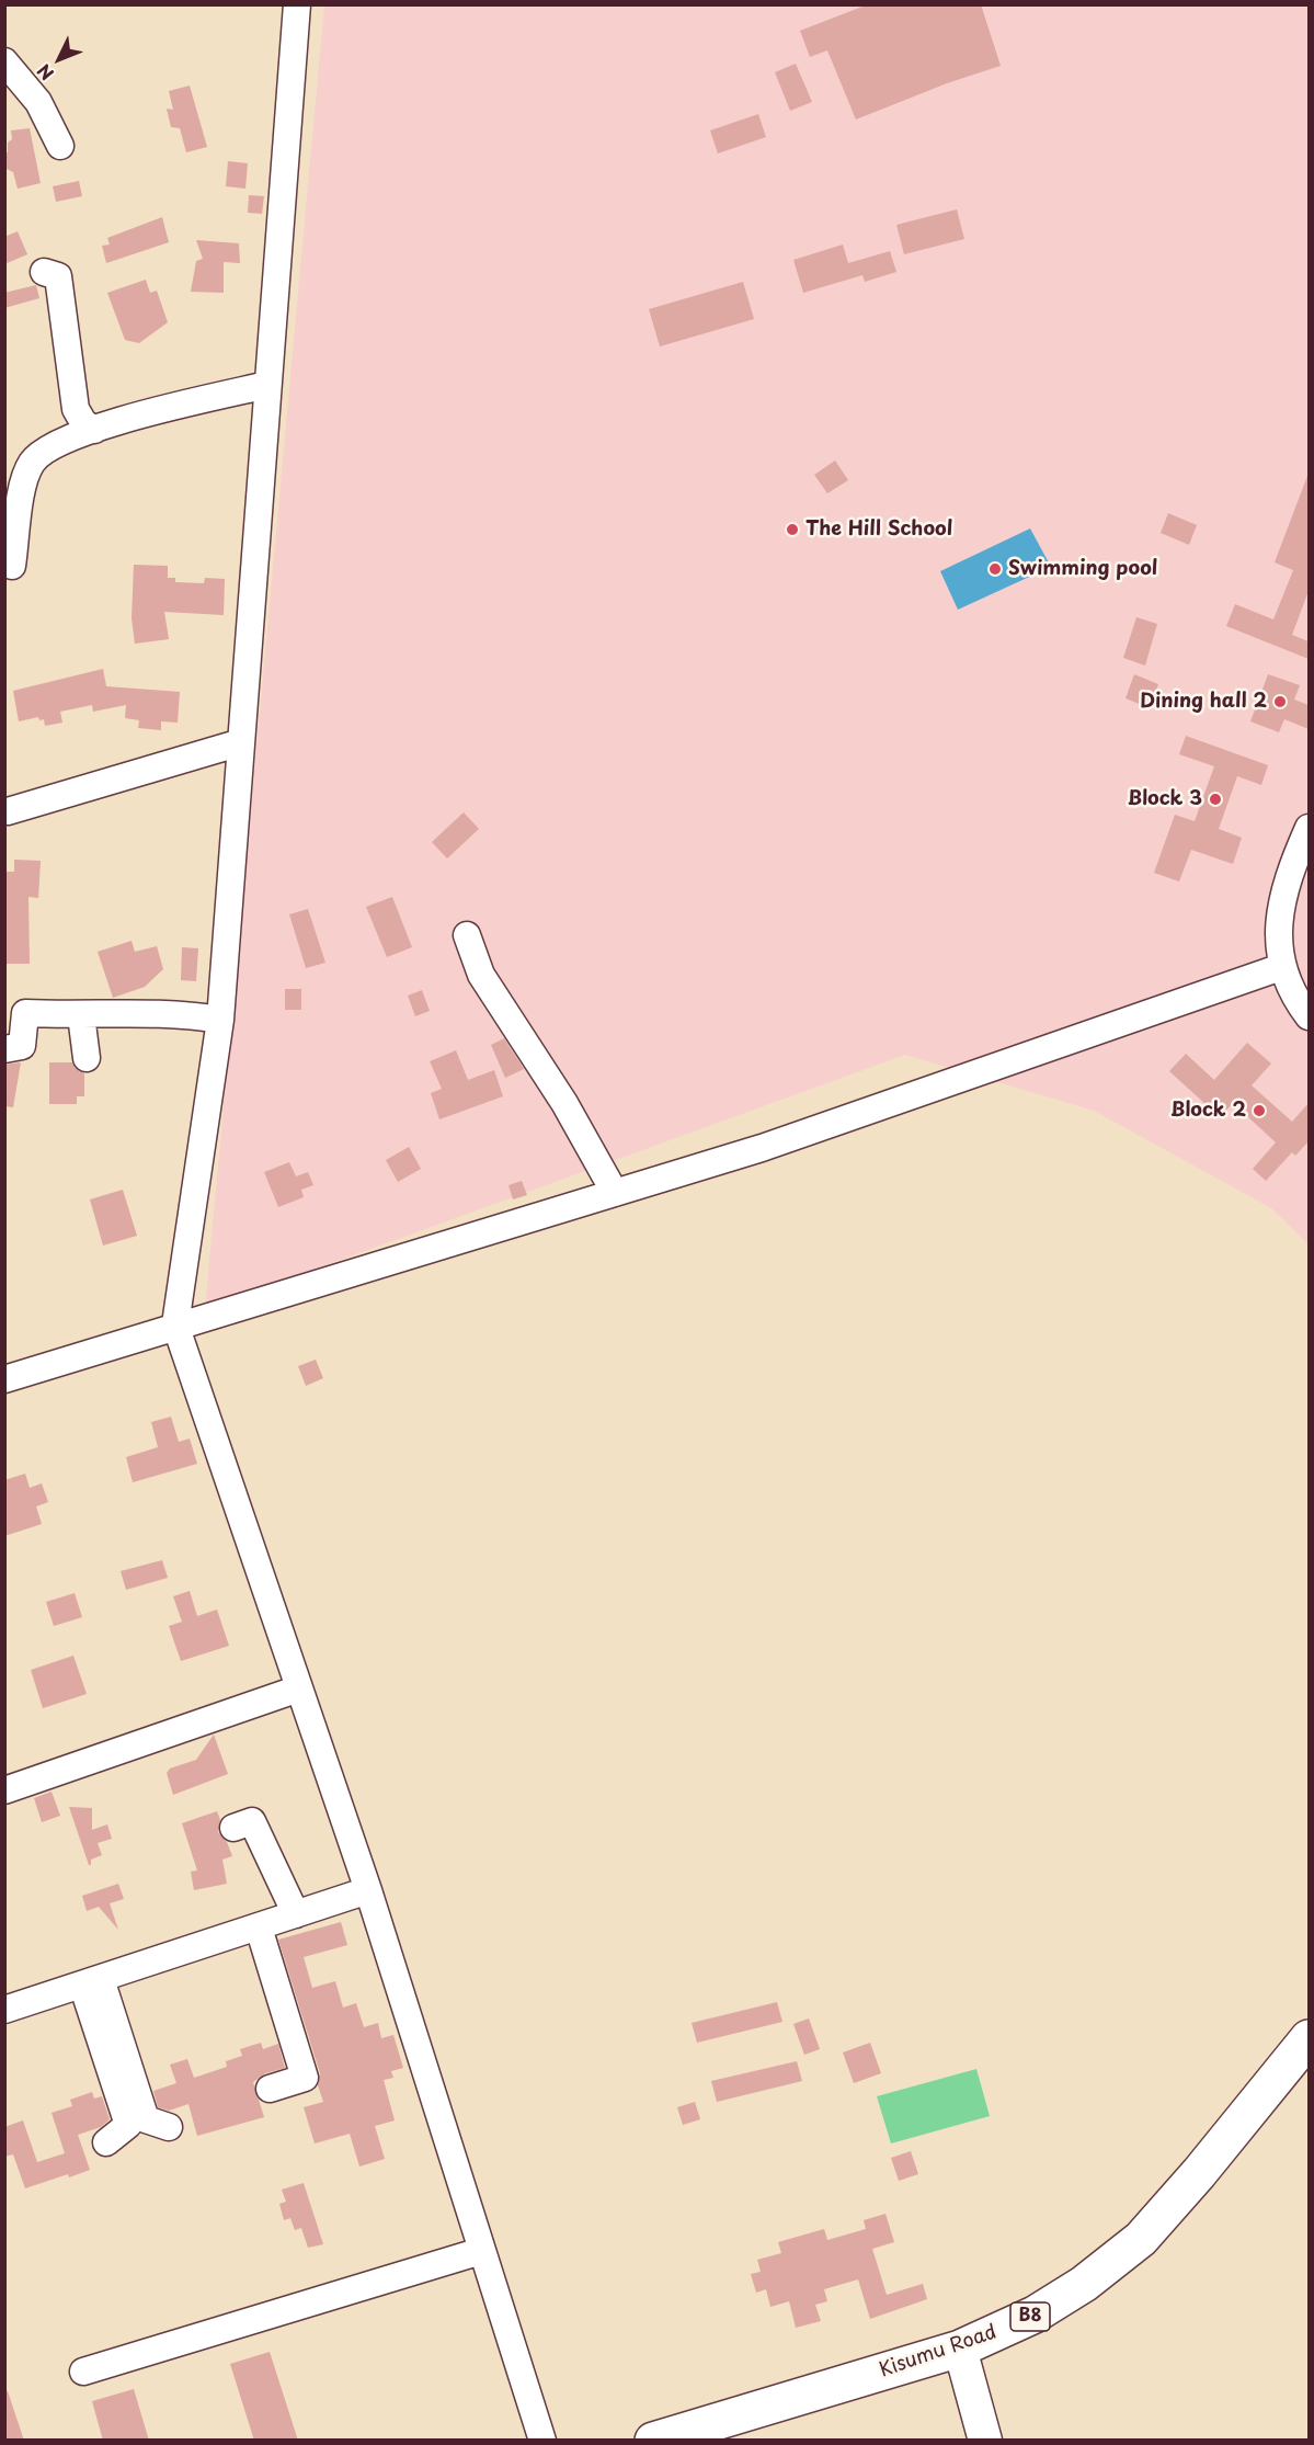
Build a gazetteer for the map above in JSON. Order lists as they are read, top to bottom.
{
  "streets": {
    "highway": ["B8", "Kisumu Road"]
  },
  "places": [
    "The Hill School",
    "Swimming pool",
    "Dining hall 2",
    "Block 3",
    "Block 2"
  ],
  "north": "bottom left"
}
